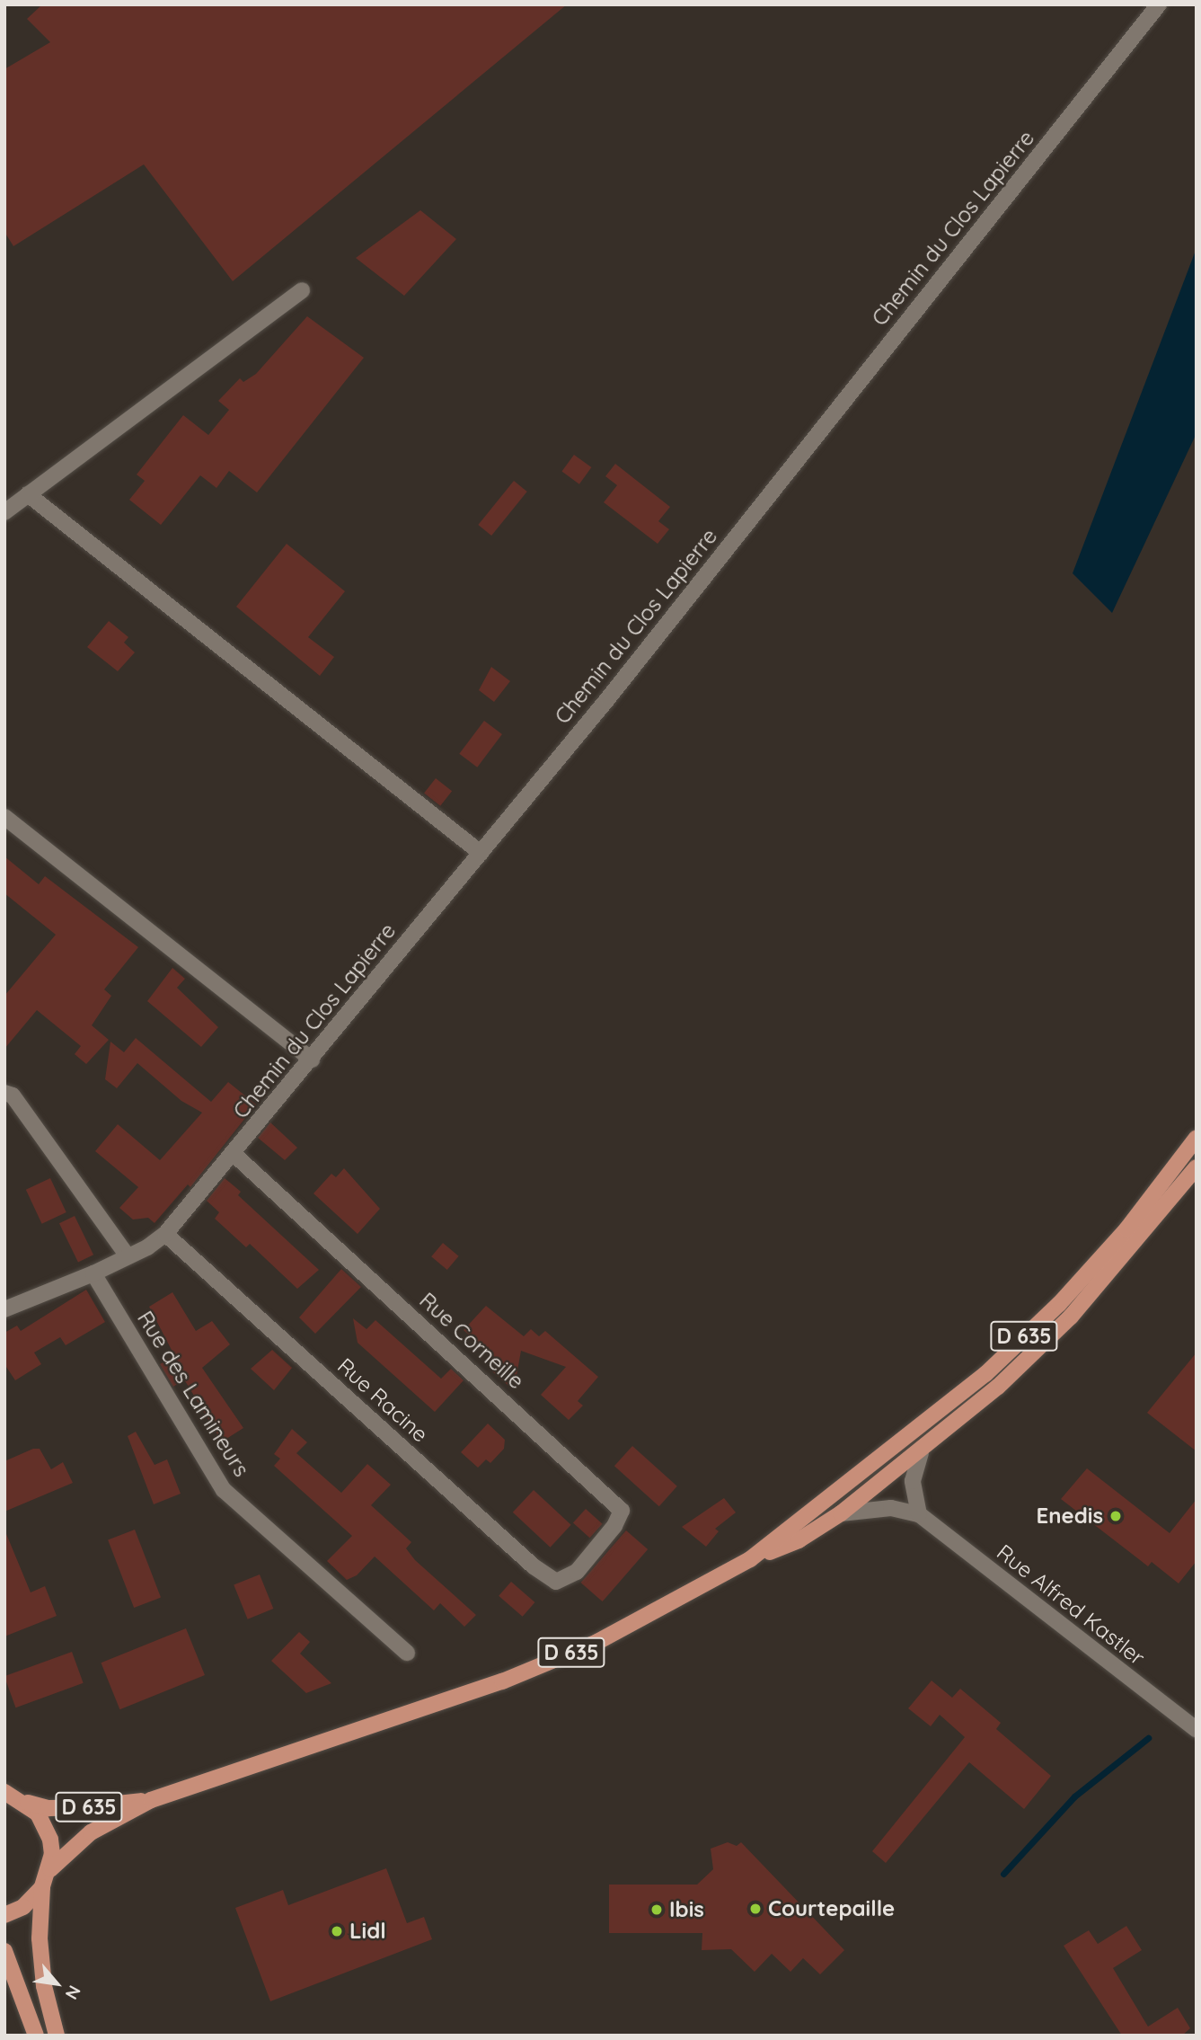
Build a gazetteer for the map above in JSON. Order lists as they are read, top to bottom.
{
  "streets": {
    "main road": ["D 635"],
    "street": [
      "Chemin du Clos Lapierre",
      "Rue Corneille",
      "Rue des Lamineurs",
      "Rue Racine",
      "Rue Alfred Kastler"
    ]
  },
  "crossings": [
    ["Chemin du Clos Lapierre", "Rue Corneille"],
    ["Chemin du Clos Lapierre", "Rue des Lamineurs"],
    ["Chemin du Clos Lapierre", "Rue Racine"],
    ["D 635", "Rue Alfred Kastler"],
    ["Rue Corneille", "Rue Racine"]
  ],
  "places": [
    "Enedis",
    "Courtepaille",
    "Ibis",
    "Lidl"
  ],
  "north": "bottom right"
}
